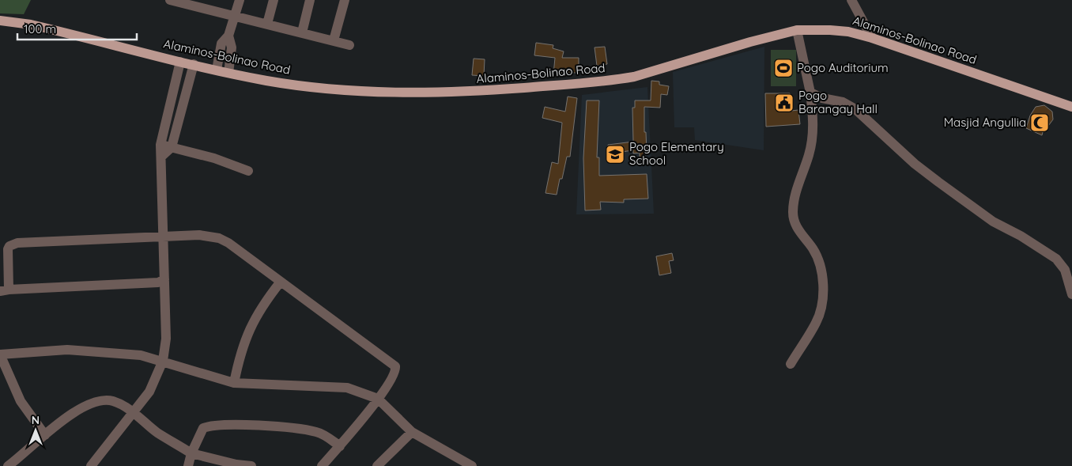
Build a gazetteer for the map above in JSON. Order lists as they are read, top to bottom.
{
  "streets": {
    "main road": ["Alaminos-Bolinao Road"]
  },
  "places": {
    "sports": ["Pogo Auditorium"],
    "public building": ["Pogo Barangay Hall"],
    "mosque": ["Masjid Angullia"],
    "school or university": ["Pogo Elementary School"]
  },
  "scale_bar": "100 m",
  "north": "top"
}
